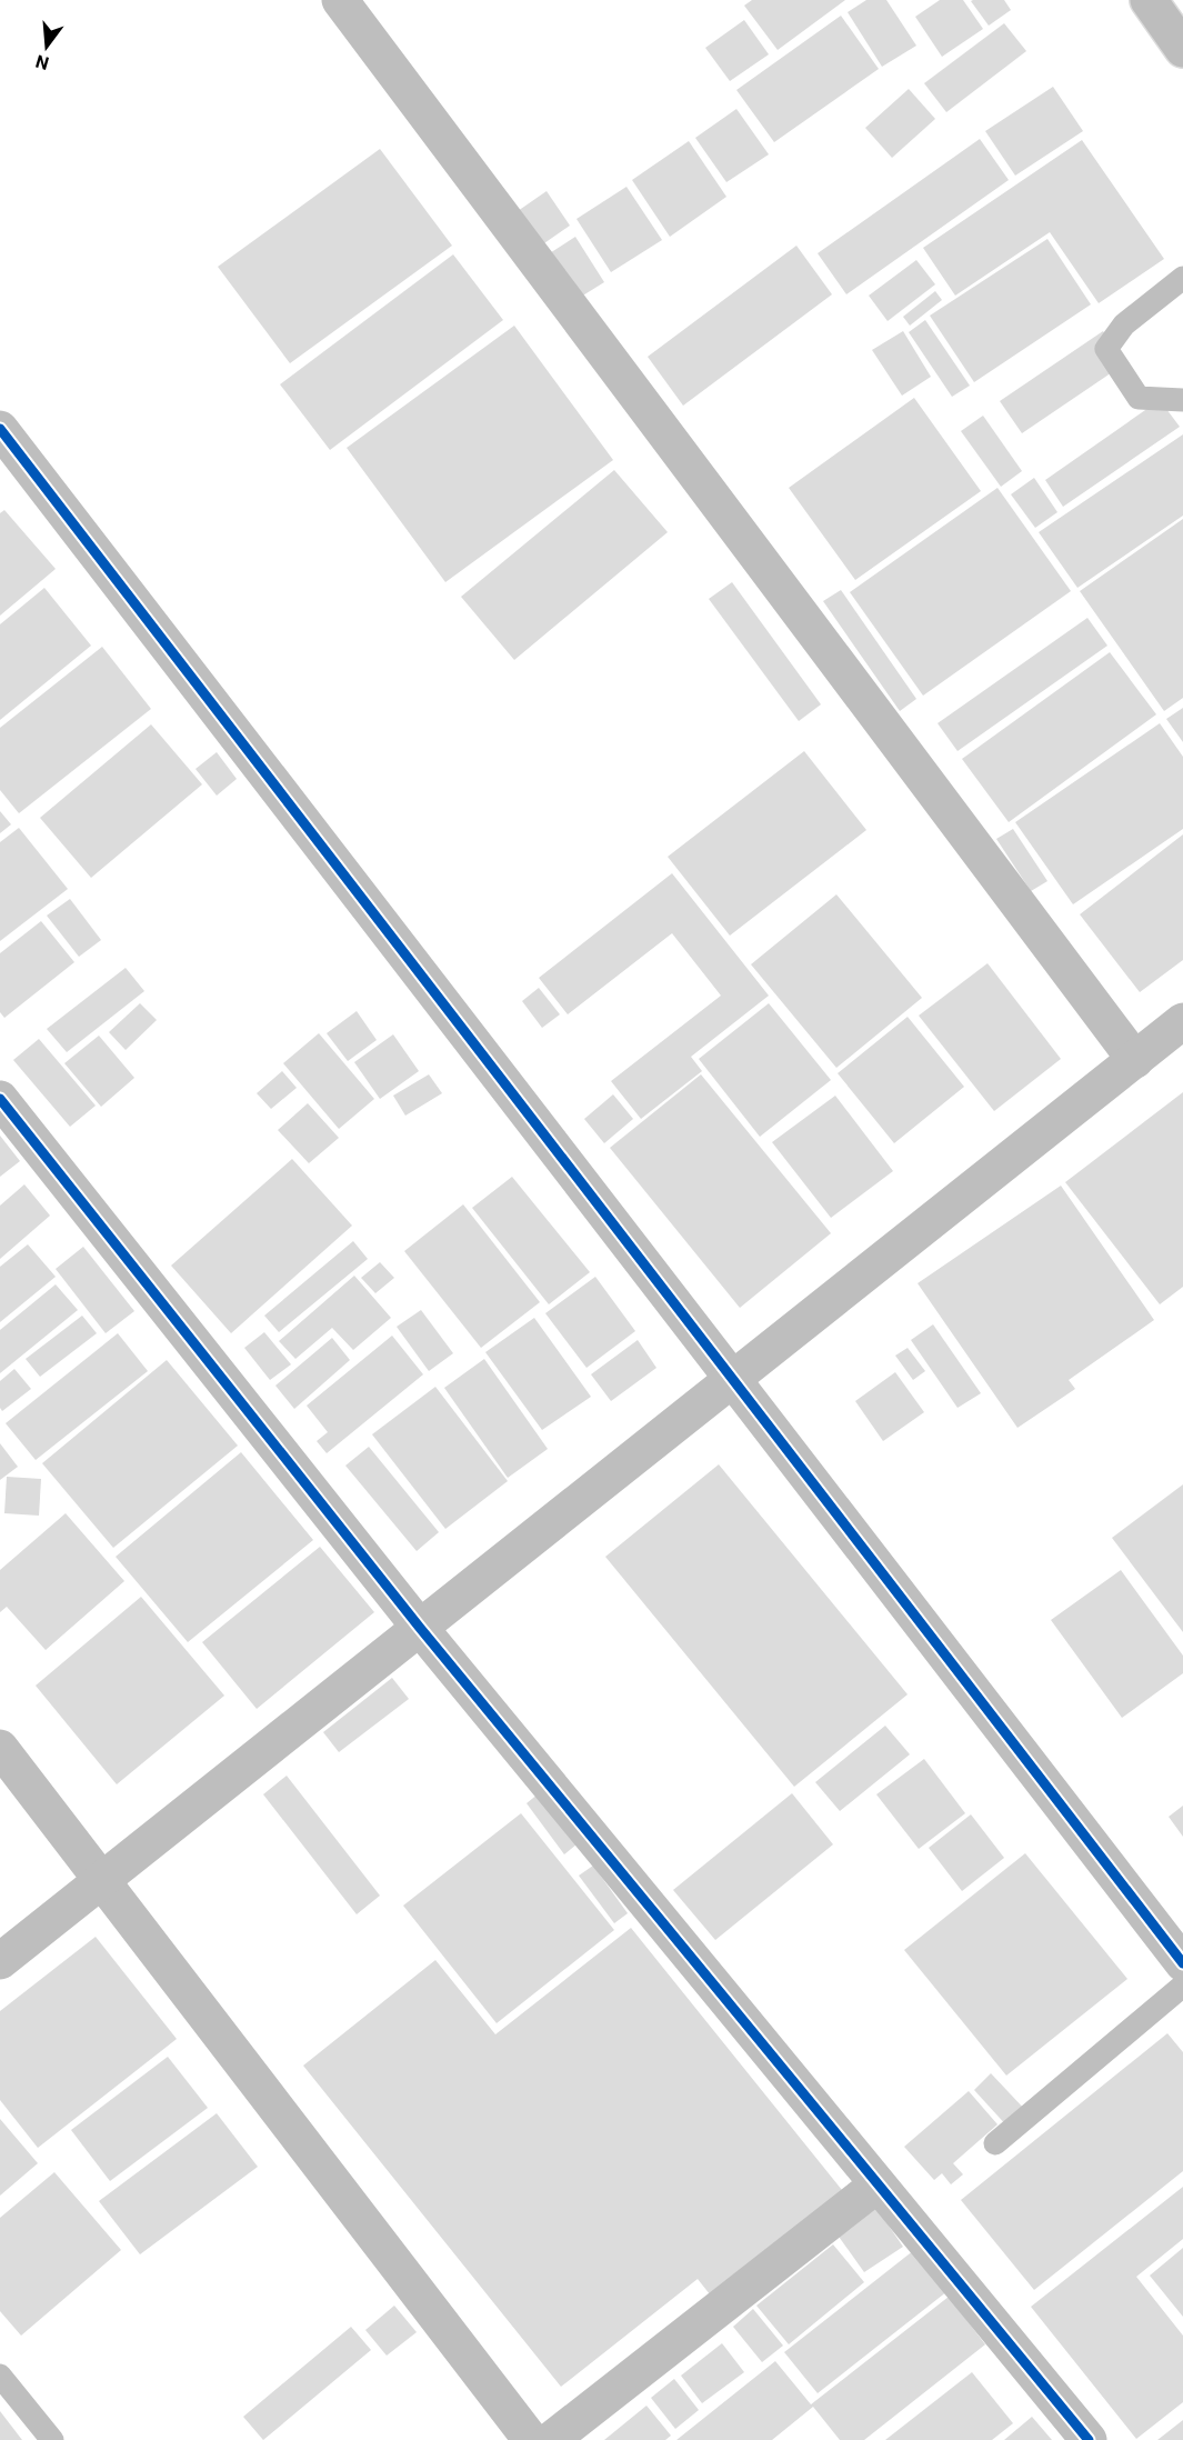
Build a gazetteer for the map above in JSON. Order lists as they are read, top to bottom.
{
  "north": "bottom"
}
